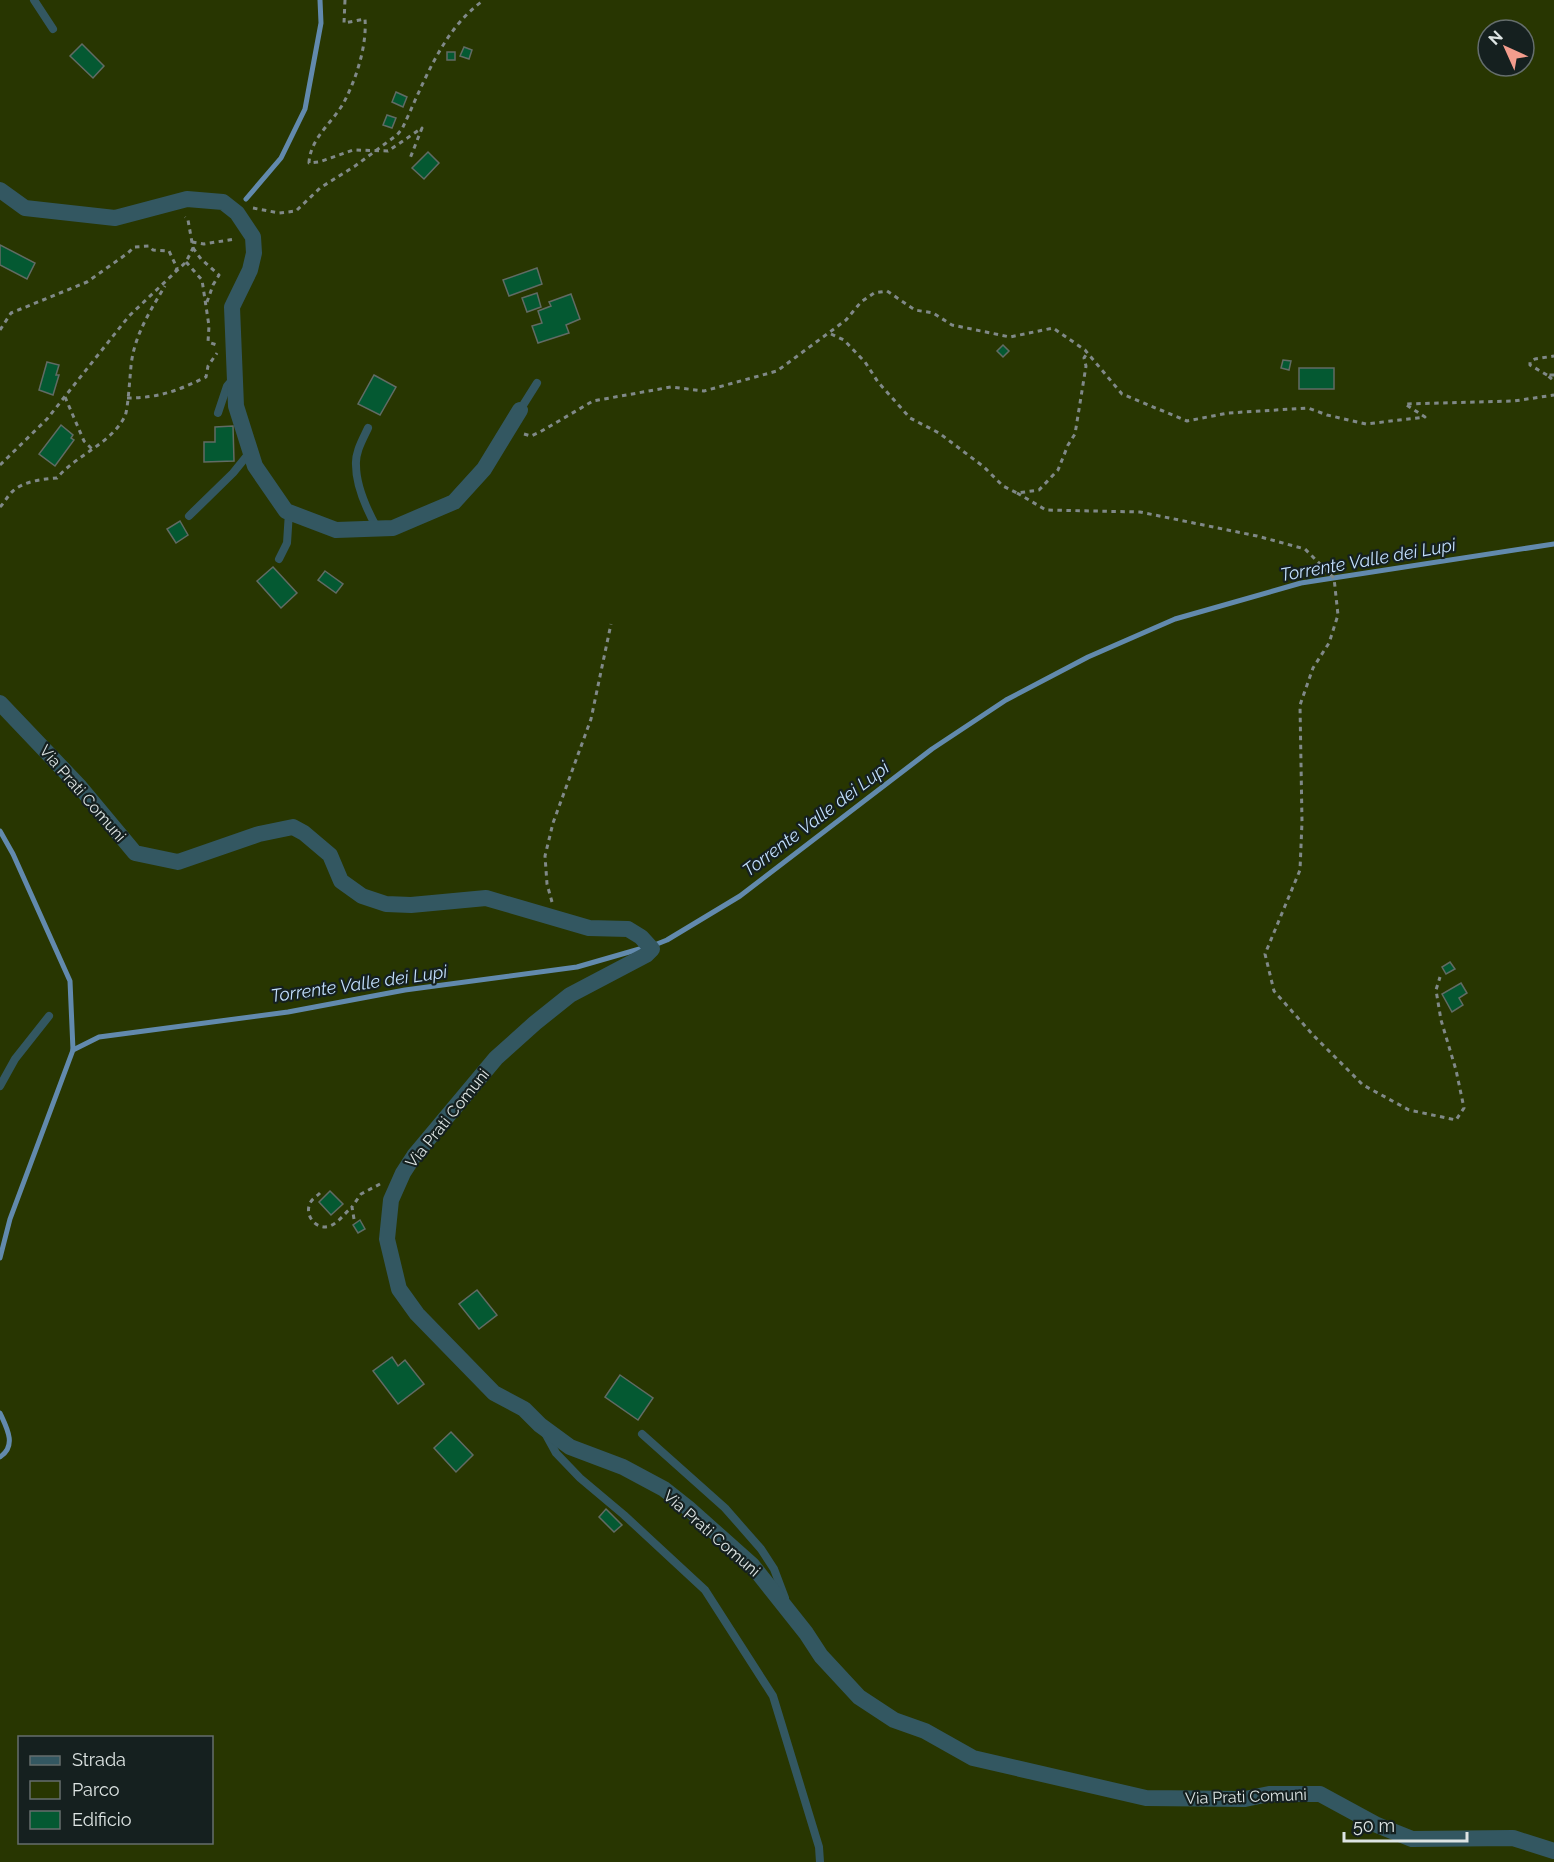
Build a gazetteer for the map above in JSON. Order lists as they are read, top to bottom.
{
  "streets": {
    "street": ["Via Prati Comuni"]
  },
  "water": ["Torrente Valle dei Lupi"],
  "legend": ["Strada", "Parco", "Edificio"],
  "scale_bar": "50 m",
  "north": "top left"
}
